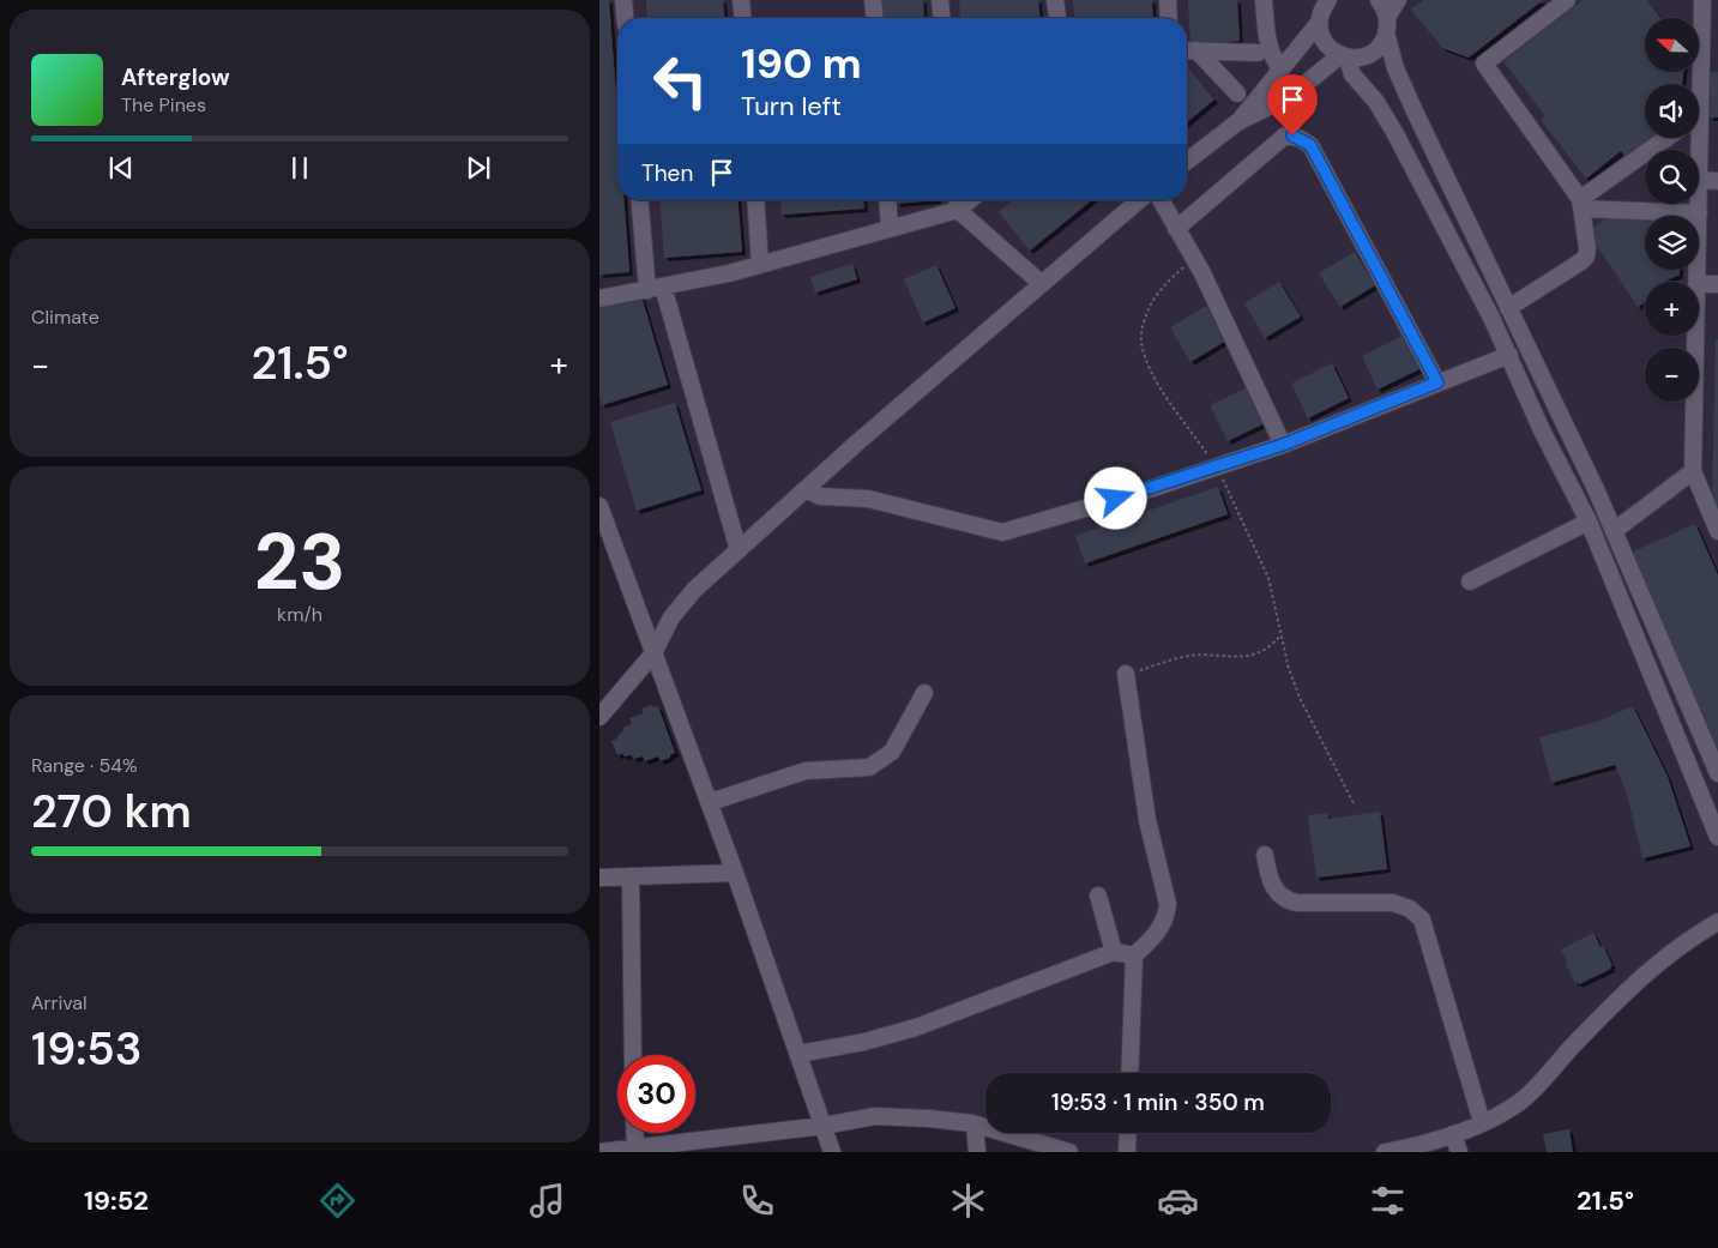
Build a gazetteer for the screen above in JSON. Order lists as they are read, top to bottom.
{
  "north": "left",
  "page": {
    "map_buttons": ["+", "−"],
    "turn": ["190 m", "Turn left"],
    "song": ["Afterglow", "The Pines"],
    "then": "Then",
    "tile": [
      "Climate",
      ["23", "km/h"],
      ["Range · 54%", "270 km"],
      ["Arrival", "19:53"]
    ],
    "heat": ["−", "21.5°", "+"],
    "limit": "30",
    "trip": "19:53 · 1 min · 350 m",
    "tabs": ["19:52", "21.5°"]
  }
}
